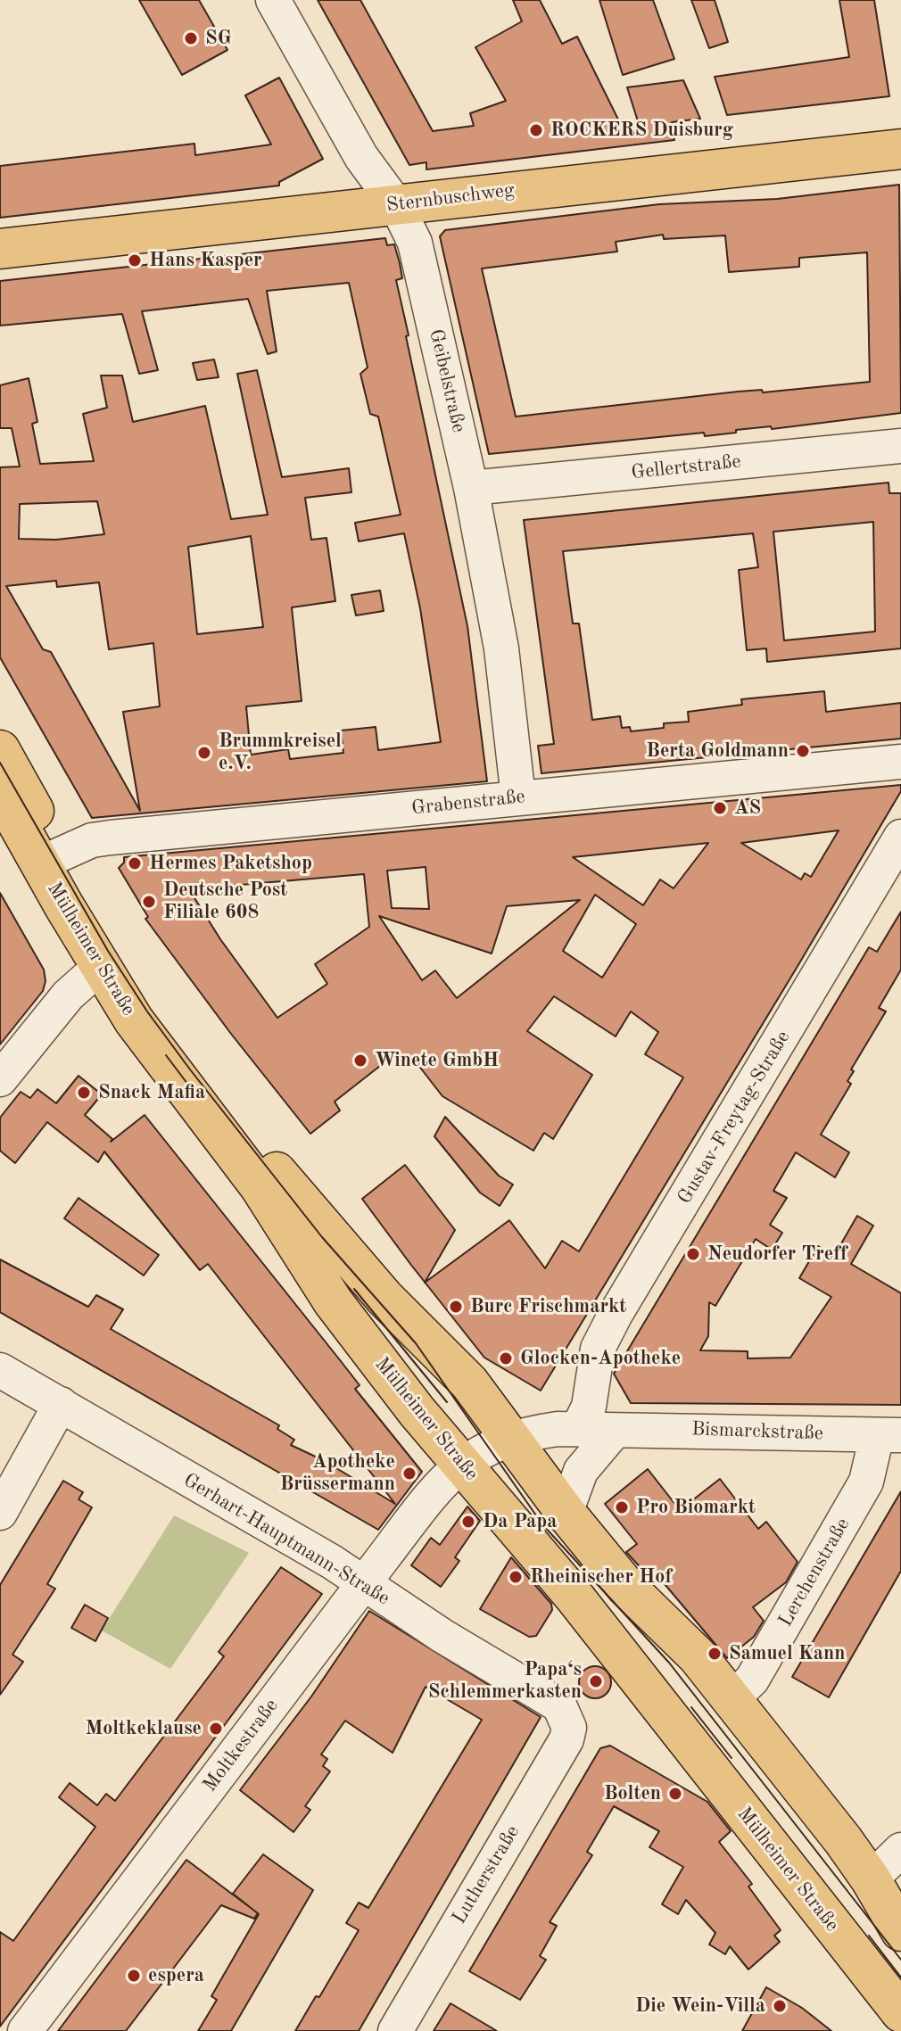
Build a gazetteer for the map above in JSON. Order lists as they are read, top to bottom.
{
  "streets": {
    "main road": ["Sternbuschweg", "Mülheimer Straße"],
    "street": [
      "Geibelstraße",
      "Gellertstraße",
      "Grabenstraße",
      "Gustav-Freytag-Straße",
      "Bismarckstraße",
      "Gerhart-Hauptmann-Straße",
      "Lerchenstraße",
      "Moltkestraße",
      "Lutherstraße"
    ]
  },
  "crossings": [
    ["Sternbuschweg", "Geibelstraße"],
    ["Geibelstraße", "Gellertstraße"],
    ["Geibelstraße", "Grabenstraße"],
    ["Grabenstraße", "Mülheimer Straße"],
    ["Mülheimer Straße", "Bismarckstraße"],
    ["Mülheimer Straße", "Lerchenstraße"],
    ["Mülheimer Straße", "Moltkestraße"],
    ["Gustav-Freytag-Straße", "Bismarckstraße"],
    ["Bismarckstraße", "Lerchenstraße"],
    ["Bismarckstraße", "Moltkestraße"],
    ["Gerhart-Hauptmann-Straße", "Moltkestraße"],
    ["Gerhart-Hauptmann-Straße", "Lutherstraße"]
  ],
  "places": [
    "SG",
    "ROCKERS Duisburg",
    "Hans Kasper",
    "Berta Goldmann",
    "Brummkreisel e.V.",
    "AS",
    "Hermes Paketshop",
    "Deutsche Post Filiale 608",
    "Winete GmbH",
    "Snack Mafia",
    "Neudorfer Treff",
    "Burc Frischmarkt",
    "Glocken-Apotheke",
    "Apotheke Brüssermann",
    "Pro Biomarkt",
    "Da Papa",
    "Rheinischer Hof",
    "Samuel Kann",
    "Papa‘s Schlemmerkasten",
    "Moltkeklause",
    "Bolten",
    "espera",
    "Die Wein-Villa"
  ]
}
